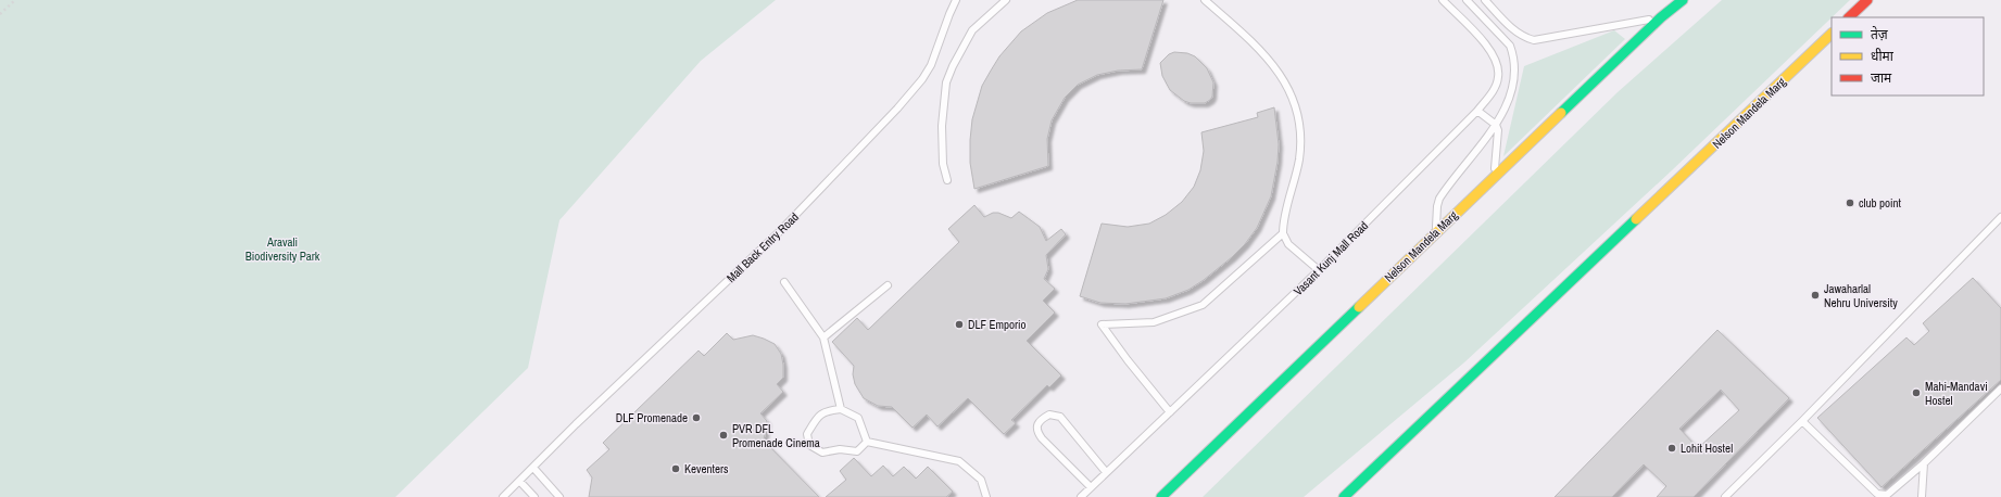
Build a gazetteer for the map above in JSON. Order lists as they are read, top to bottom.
{
  "streets": {
    "main road": ["Nelson Mandela Marg"],
    "lane": ["Mall Back Entry Road", "Vasant Kunj Mall Road"]
  },
  "parks": ["Aravali Biodiversity Park"],
  "places": [
    "club point",
    "Jawaharlal Nehru University",
    "DLF Emporio",
    "Mahi-Mandavi Hostel",
    "DLF Promenade",
    "PVR DFL Promenade Cinema",
    "Lohit Hostel",
    "Keventers"
  ],
  "legend": ["तेज़", "धीमा", "जाम"]
}
